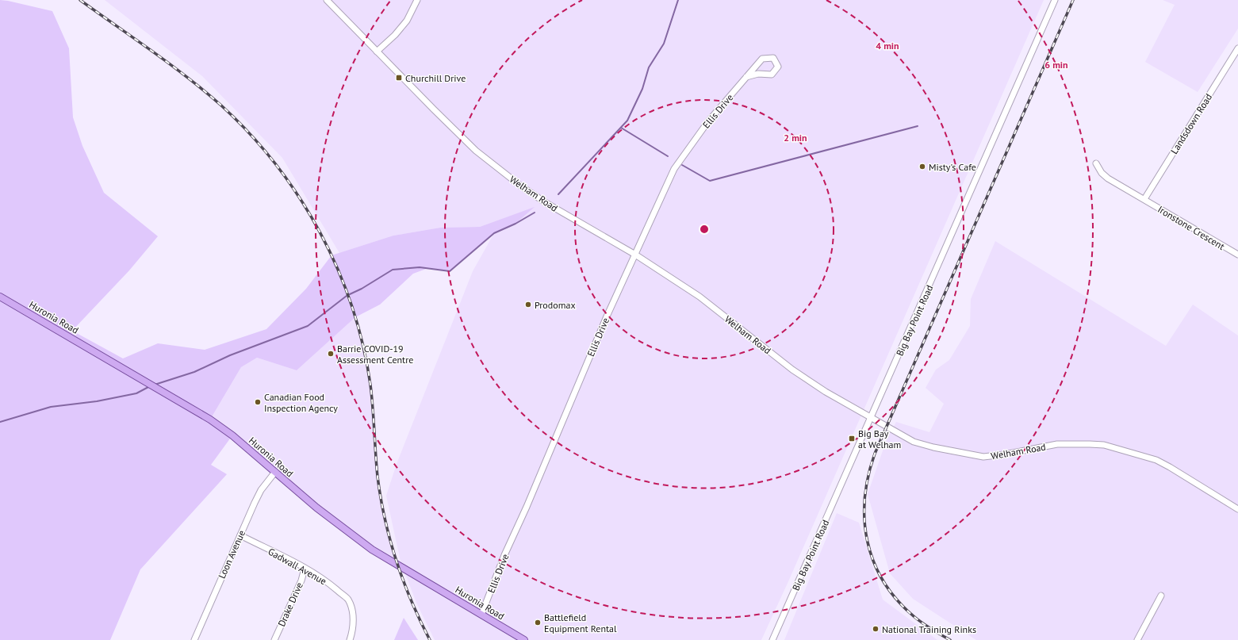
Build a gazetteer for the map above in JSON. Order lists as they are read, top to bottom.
{
  "streets": {
    "main road": ["Huronia Road"],
    "street": [
      "Ellis Drive",
      "Landsdown Road",
      "Welham Road",
      "Ironstone Crescent",
      "Big Bay Point Road",
      "Loon Avenue",
      "Gadwall Avenue",
      "Drake Drive"
    ]
  },
  "crossings": [
    ["Ellis Drive", "Welham Road"],
    ["Ellis Drive", "Huronia Road"],
    ["Landsdown Road", "Ironstone Crescent"],
    ["Welham Road", "Big Bay Point Road"],
    ["Huronia Road", "Loon Avenue"],
    ["Loon Avenue", "Gadwall Avenue"],
    ["Gadwall Avenue", "Drake Drive"]
  ],
  "places": {
    "transit": ["Churchill Drive", "Big Bay at Welham"],
    "other": [
      "Misty's Cafe",
      "Prodomax",
      "Barrie COVID-19 Assessment Centre",
      "Canadian Food Inspection Agency",
      "Battlefield Equipment Rental",
      "National Training Rinks"
    ]
  },
  "rings": ["4 min", "6 min", "2 min"]
}
